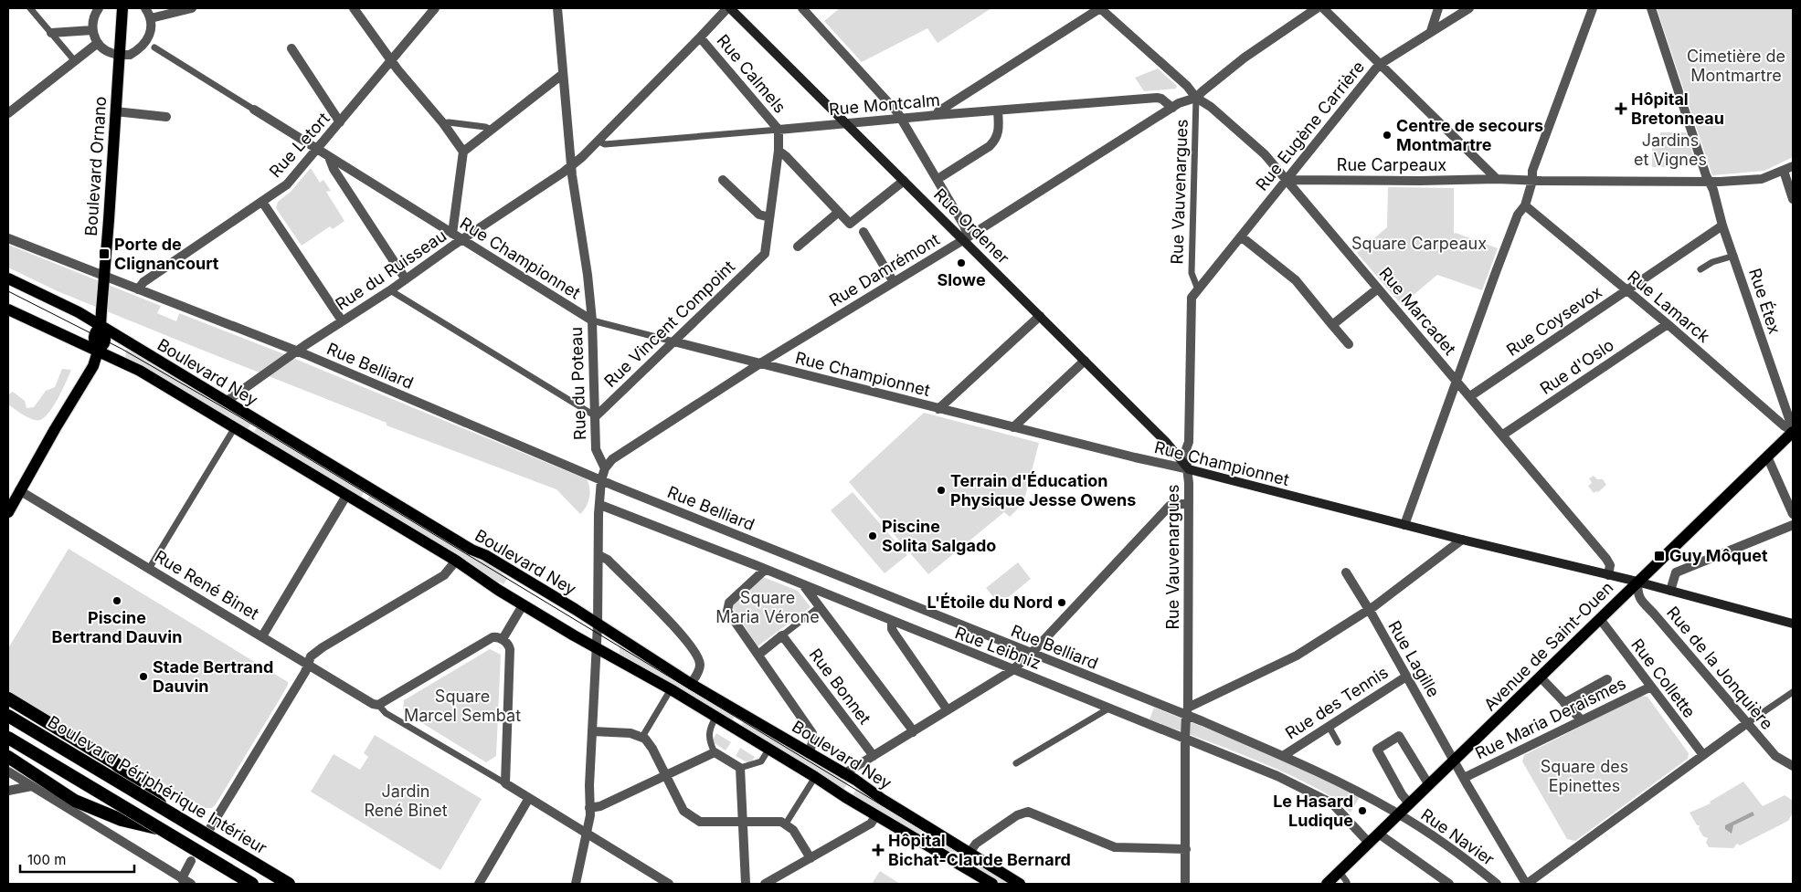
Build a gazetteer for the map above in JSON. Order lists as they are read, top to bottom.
{
  "streets": {
    "highway": ["Boulevard Périphérique Intérieur"],
    "main road": [
      "Boulevard Ornano",
      "Rue Ordener",
      "Rue Championnet",
      "Boulevard Ney",
      "Avenue de Saint-Ouen"
    ],
    "street": [
      "Rue Calmels",
      "Rue Montcalm",
      "Rue Eugène Carrière",
      "Rue Letort",
      "Rue Carpeaux",
      "Rue Vauvenargues",
      "Rue du Ruisseau",
      "Rue Damrémont",
      "Rue Étex",
      "Rue Lamarck",
      "Rue Marcadet",
      "Rue Coysevox",
      "Rue Vincent Compoint",
      "Rue Belliard",
      "Rue d'Oslo",
      "Rue du Poteau",
      "Rue René Binet",
      "Rue Leibniz",
      "Rue Lagille",
      "Rue de la Jonquière",
      "Rue Collette",
      "Rue Bonnet",
      "Rue des Tennis",
      "Rue Maria Deraismes",
      "Rue Navier"
    ]
  },
  "crossings": [
    ["Rue Calmels", "Rue Montcalm"],
    ["Rue Calmels", "Rue du Ruisseau"],
    ["Rue Montcalm", "Rue Ordener"],
    ["Rue Montcalm", "Rue du Ruisseau"],
    ["Rue Montcalm", "Rue Damrémont"],
    ["Rue Eugène Carrière", "Rue Carpeaux"],
    ["Rue Eugène Carrière", "Rue Vauvenargues"],
    ["Rue Eugène Carrière", "Rue Marcadet"],
    ["Rue Letort", "Rue Championnet"],
    ["Rue Letort", "Rue Belliard"],
    ["Rue Carpeaux", "Rue Marcadet"],
    ["Boulevard Ornano", "Rue Belliard"],
    ["Boulevard Ornano", "Boulevard Ney"],
    ["Rue Vauvenargues", "Rue Ordener"],
    ["Rue Vauvenargues", "Rue Championnet"],
    ["Rue Vauvenargues", "Rue Damrémont"],
    ["Rue Vauvenargues", "Rue Marcadet"],
    ["Rue Vauvenargues", "Rue Belliard"],
    ["Rue Vauvenargues", "Rue Leibniz"],
    ["Rue Ordener", "Rue Championnet"],
    ["Rue Ordener", "Rue du Ruisseau"],
    ["Rue Ordener", "Rue Damrémont"],
    ["Rue Championnet", "Rue du Ruisseau"],
    ["Rue Championnet", "Rue Damrémont"],
    ["Rue Championnet", "Rue Marcadet"],
    ["Rue Championnet", "Rue Vincent Compoint"],
    ["Rue Championnet", "Rue du Poteau"],
    ["Rue Championnet", "Avenue de Saint-Ouen"],
    ["Rue Championnet", "Rue de la Jonquière"],
    ["Rue du Ruisseau", "Rue Belliard"],
    ["Rue du Ruisseau", "Boulevard Ney"],
    ["Rue du Ruisseau", "Rue du Poteau"],
    ["Rue Damrémont", "Rue Marcadet"],
    ["Rue Damrémont", "Rue du Poteau"],
    ["Rue Étex", "Rue Lamarck"],
    ["Rue Étex", "Rue Coysevox"],
    ["Rue Étex", "Avenue de Saint-Ouen"],
    ["Rue Lamarck", "Rue Coysevox"],
    ["Rue Lamarck", "Rue d'Oslo"],
    ["Rue Lamarck", "Avenue de Saint-Ouen"],
    ["Rue Marcadet", "Rue Coysevox"],
    ["Rue Marcadet", "Rue d'Oslo"],
    ["Rue Vincent Compoint", "Rue du Poteau"],
    ["Rue Belliard", "Avenue de Saint-Ouen"],
    ["Rue Belliard", "Rue des Tennis"],
    ["Rue Belliard", "Rue Navier"],
    ["Avenue de Saint-Ouen", "Rue Leibniz"],
    ["Avenue de Saint-Ouen", "Rue Lagille"],
    ["Avenue de Saint-Ouen", "Rue de la Jonquière"],
    ["Avenue de Saint-Ouen", "Rue Collette"],
    ["Avenue de Saint-Ouen", "Rue Navier"],
    ["Rue Lagille", "Rue des Tennis"],
    ["Rue Lagille", "Rue Maria Deraismes"],
    ["Rue Collette", "Rue Maria Deraismes"]
  ],
  "parks": [
    "Cimetière de Montmartre",
    "Jardins et Vignes",
    "Square Carpeaux",
    "Square Maria Vérone",
    "Square Marcel Sembat",
    "Square des Epinettes",
    "Jardin René Binet"
  ],
  "places": {
    "health": ["Hôpital Bretonneau", "Hôpital Bichat-Claude Bernard"],
    "other": [
      "Centre de secours Montmartre",
      "Slowe",
      "Terrain d'Éducation Physique Jesse Owens",
      "Piscine Solita Salgado",
      "Piscine Bertrand Dauvin",
      "L'Étoile du Nord",
      "Stade Bertrand Dauvin",
      "Le Hasard Ludique"
    ],
    "transit": ["Porte de Clignancourt", "Guy Môquet"]
  },
  "scale_bar": "100 m"
}
